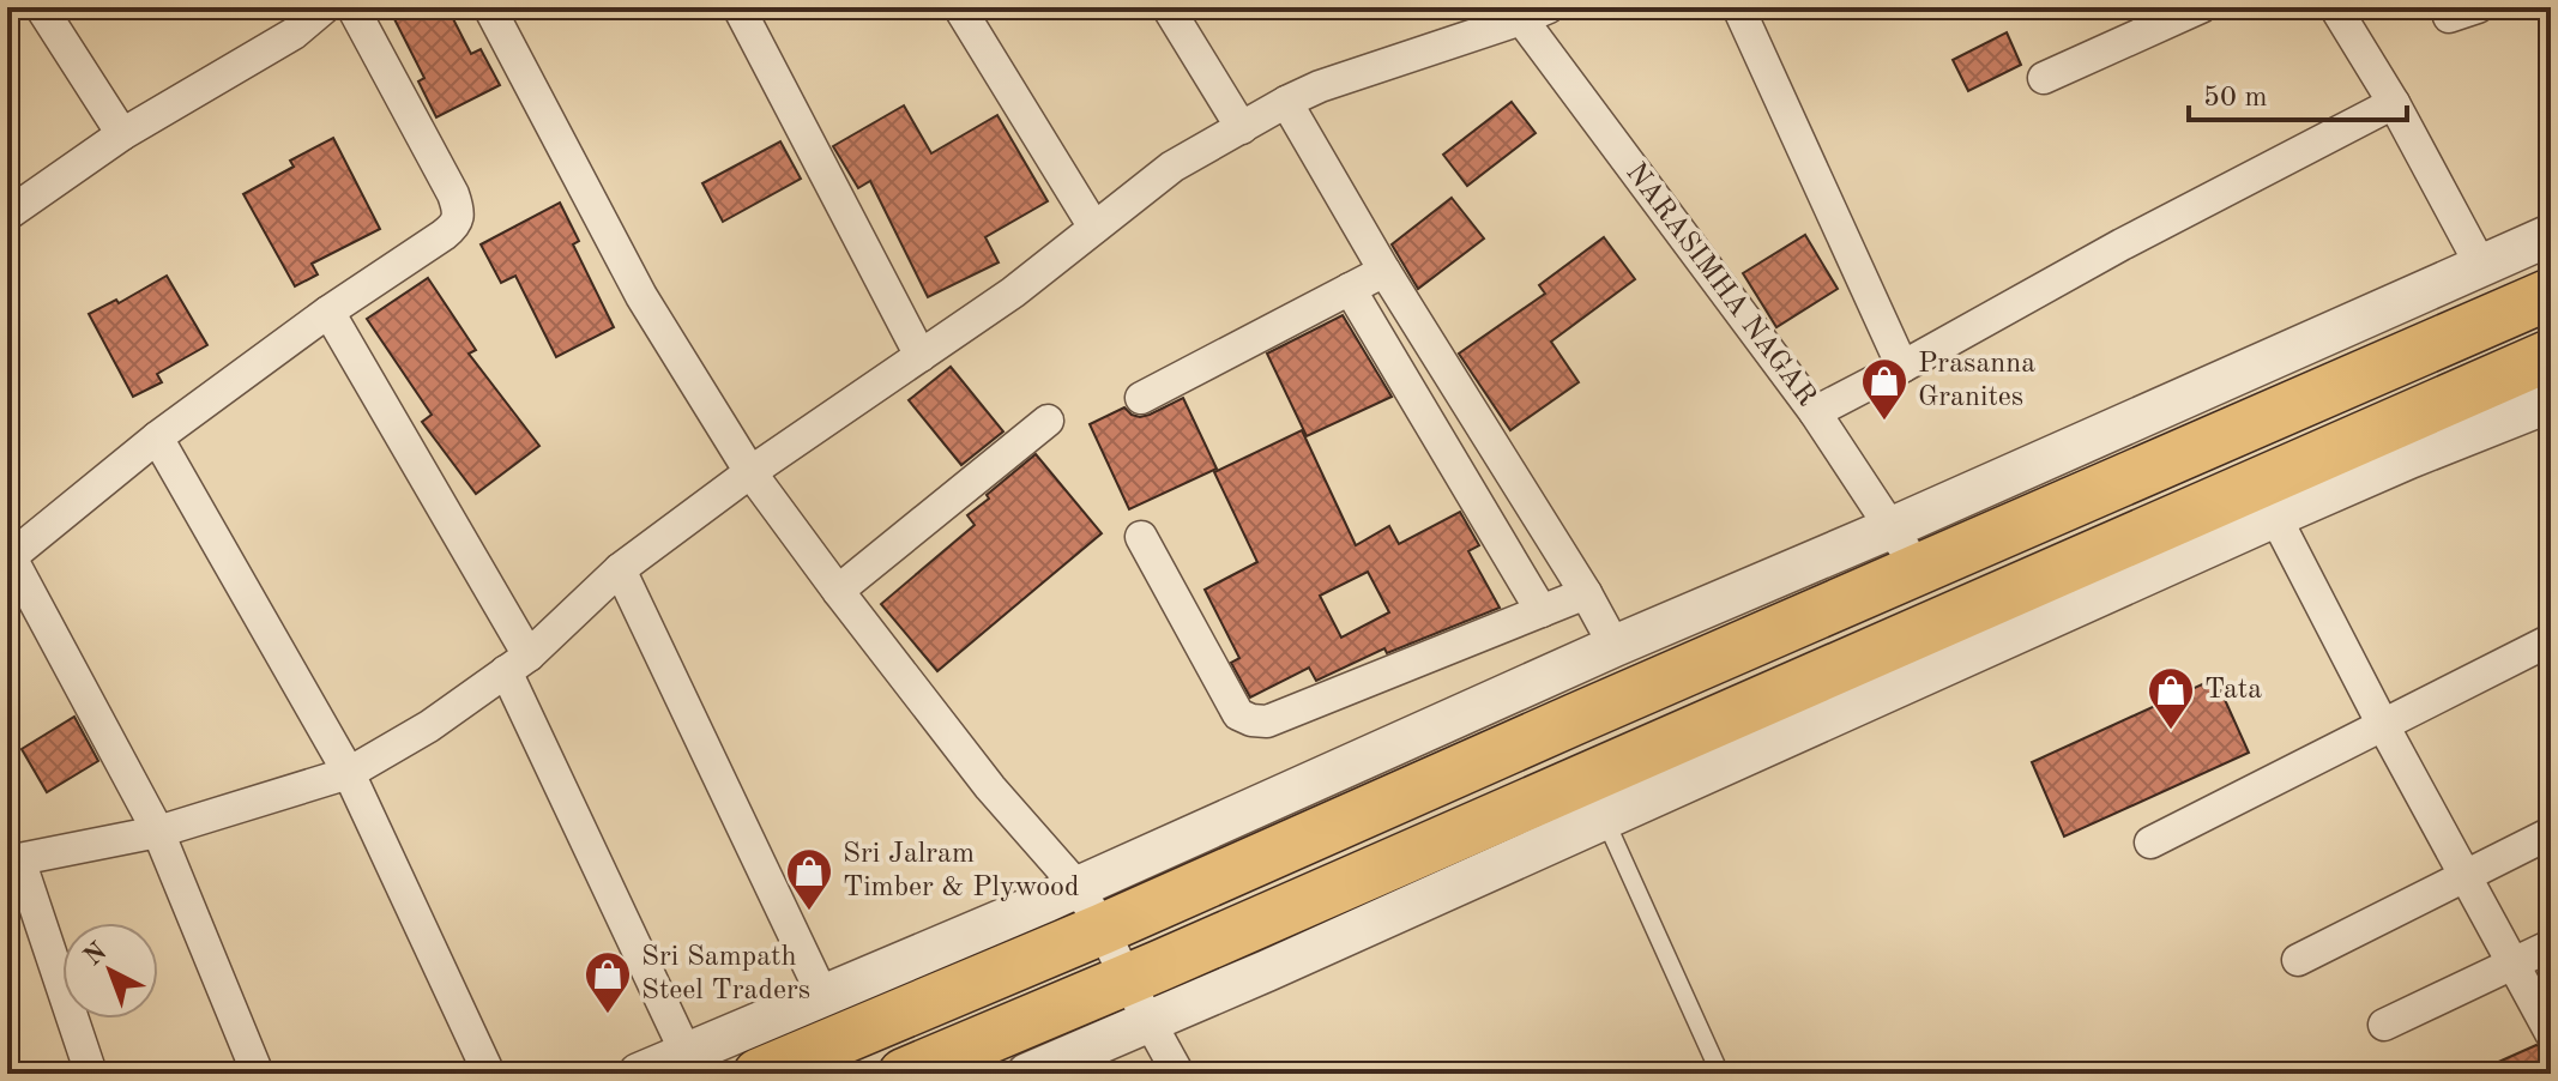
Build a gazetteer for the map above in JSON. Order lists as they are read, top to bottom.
{
  "streets": {
    "street": ["NARASIMHA NAGAR"]
  },
  "places": {
    "shop": [
      "Prasanna Granites",
      "Tata",
      "Sri Jalram Timber & Plywood",
      "Sri Sampath Steel Traders"
    ]
  },
  "scale_bar": "50 m",
  "north": "top left"
}
